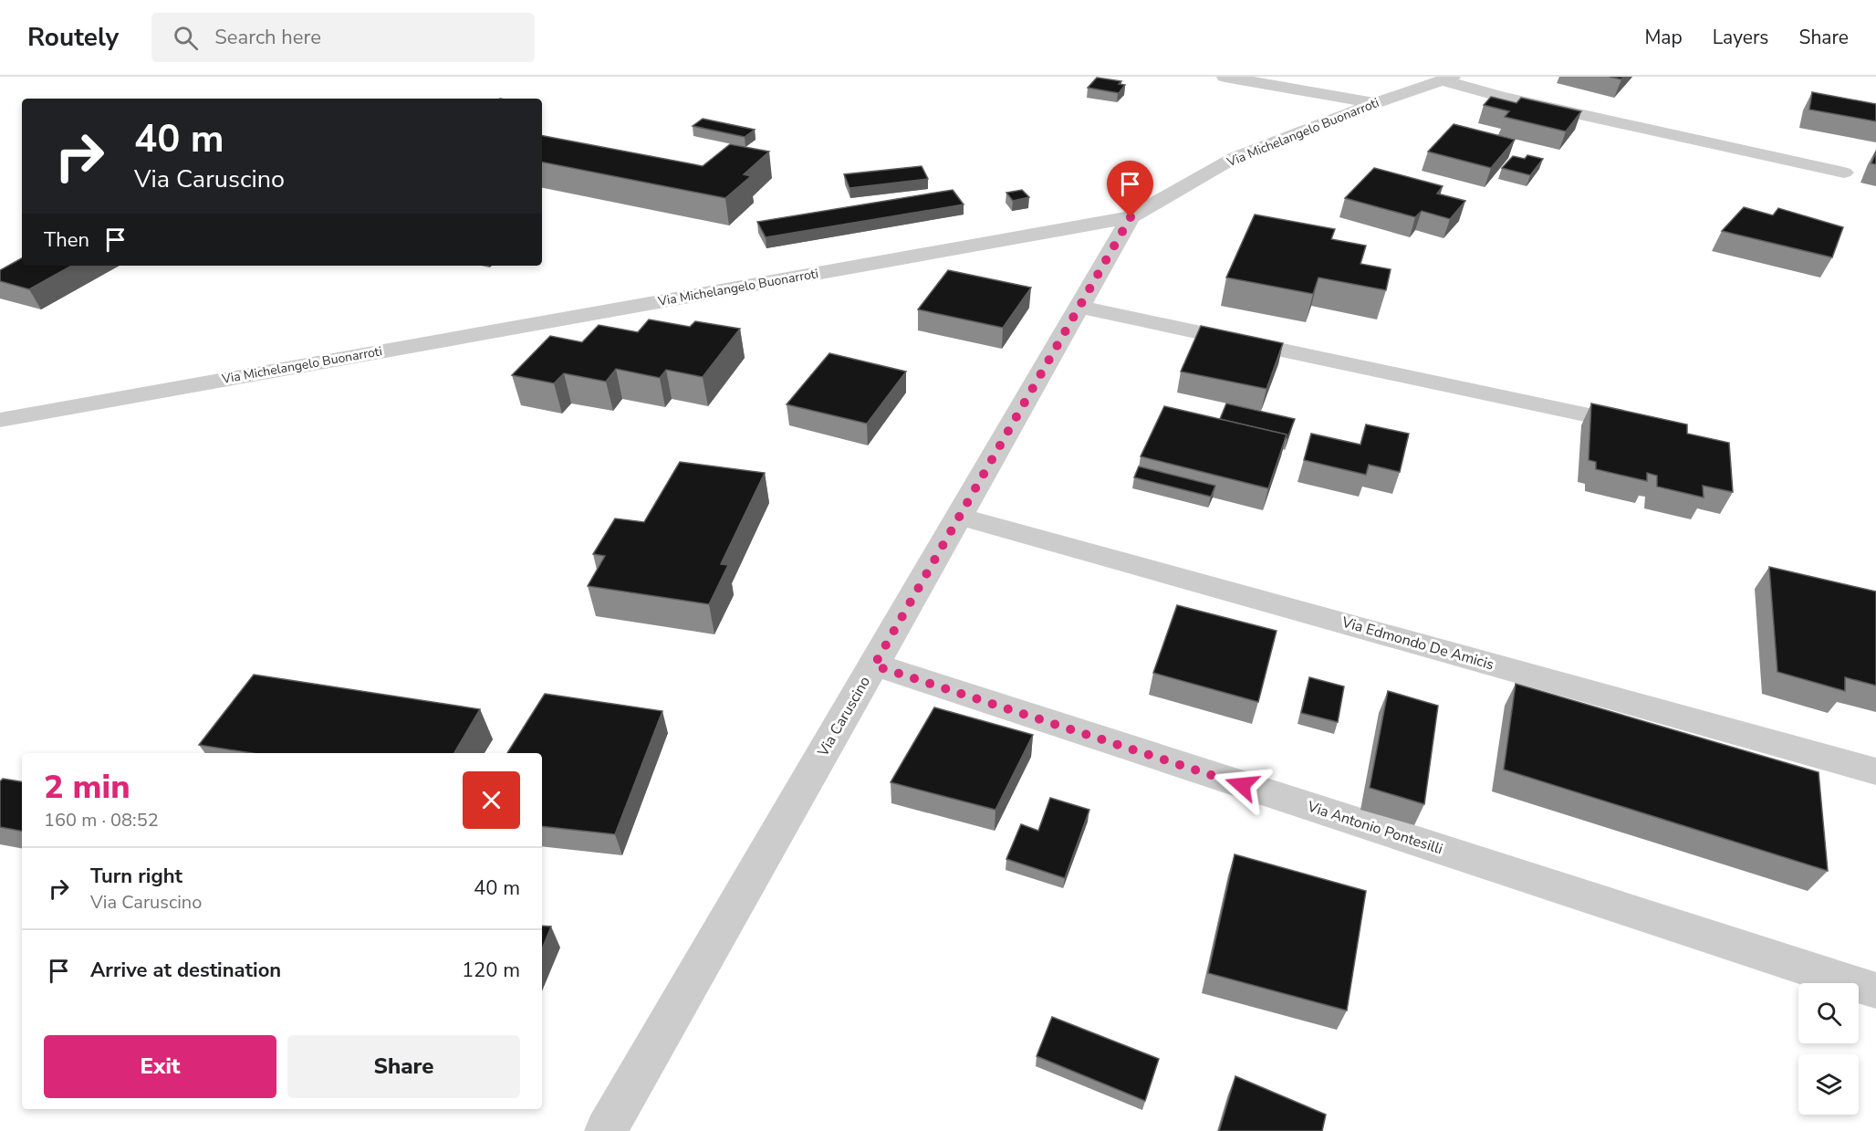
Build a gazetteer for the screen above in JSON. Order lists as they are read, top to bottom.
{
  "streets": {
    "street": [
      "Via Michelangelo Buonarroti",
      "Via Edmondo De Amicis",
      "Via Caruscino",
      "Via Antonio Pontesilli"
    ]
  },
  "crossings": [
    ["Via Michelangelo Buonarroti", "Via Caruscino"],
    ["Via Edmondo De Amicis", "Via Caruscino"],
    ["Via Caruscino", "Via Antonio Pontesilli"]
  ],
  "page": {
    "header": "Routely",
    "search": "Search here",
    "nav": ["Map", "Layers", "Share"],
    "turn": ["40 m", "Via Caruscino"],
    "then": "Then",
    "heading": ["2 min", "160 m · 08:52"],
    "list": [
      {
        "name": "Turn right",
        "note": "Via Caruscino",
        "value": "40 m"
      },
      {
        "name": "Arrive at destination",
        "value": "120 m"
      }
    ],
    "buttons": ["Exit", "Share"]
  }
}
